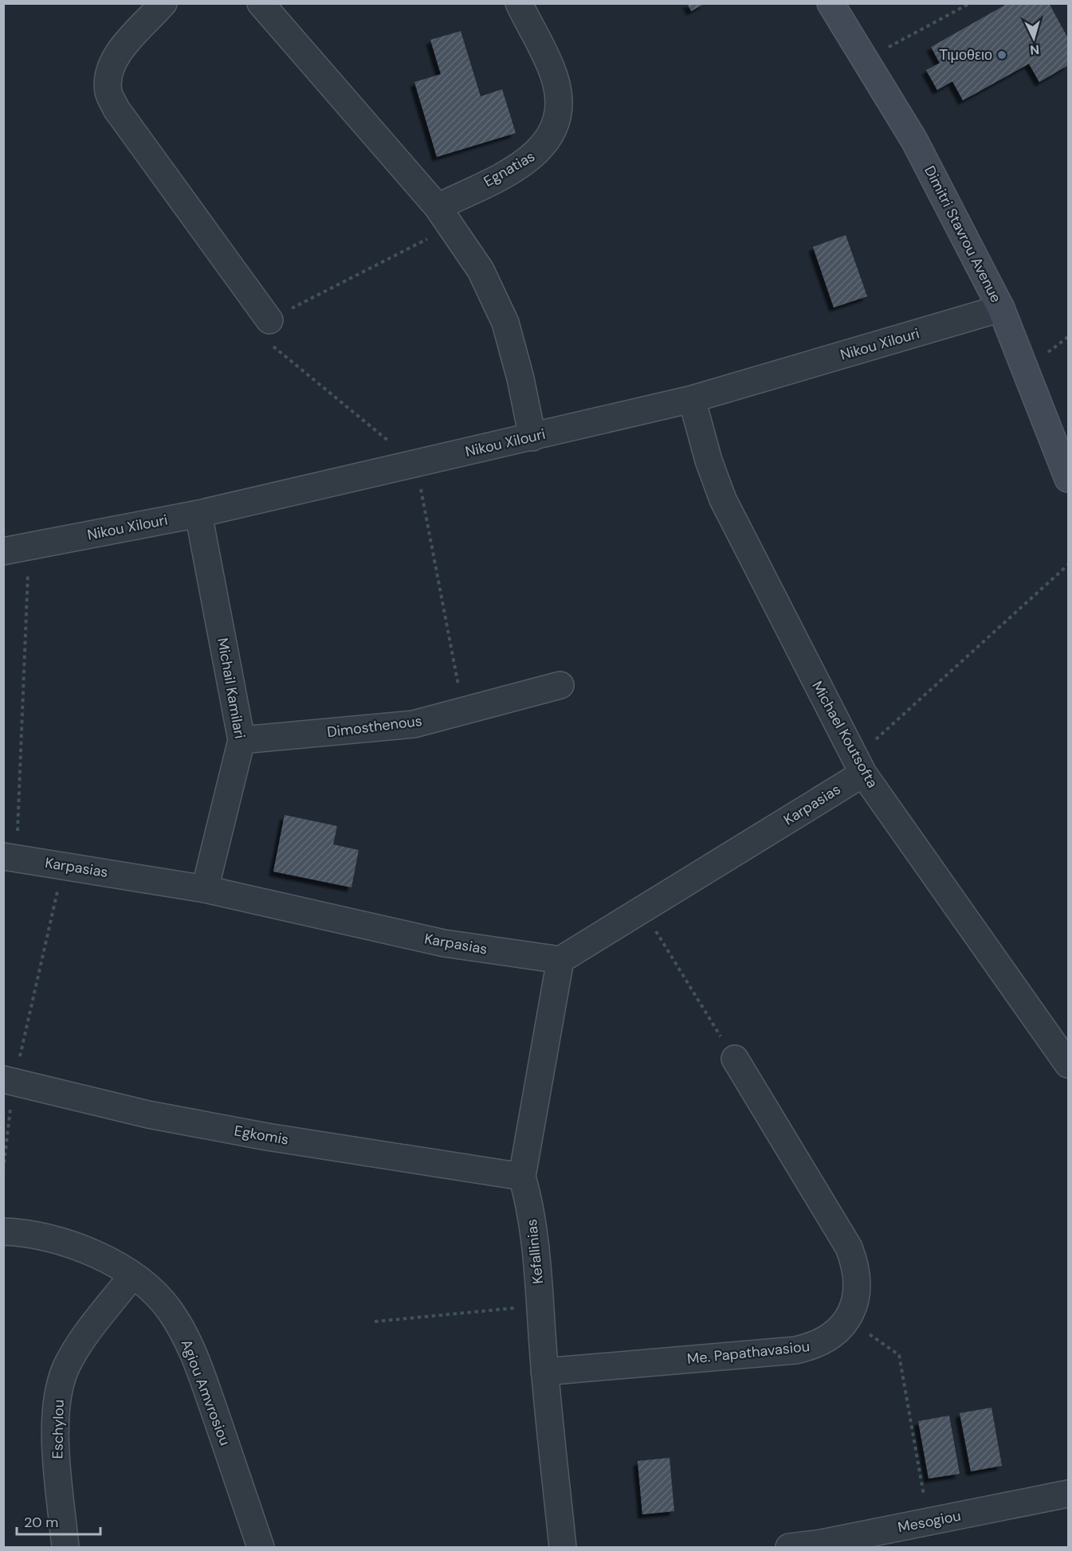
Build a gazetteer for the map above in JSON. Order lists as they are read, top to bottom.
{
  "streets": {
    "main road": ["Dimitri Stavrou Avenue"],
    "street": [
      "Egnatias",
      "Nikou Xilouri",
      "Michail Kamilari",
      "Dimosthenous",
      "Michael Koutsofta",
      "Karpasias",
      "Egkomis",
      "Kefallinias",
      "Me. Papathavasiou",
      "Agiou Amvrosiou",
      "Eschylou",
      "Mesogiou"
    ]
  },
  "crossings": [
    ["Dimitri Stavrou Avenue", "Nikou Xilouri"],
    ["Nikou Xilouri", "Michail Kamilari"],
    ["Nikou Xilouri", "Michael Koutsofta"],
    ["Michail Kamilari", "Dimosthenous"],
    ["Michail Kamilari", "Karpasias"],
    ["Michael Koutsofta", "Karpasias"],
    ["Karpasias", "Kefallinias"],
    ["Egkomis", "Kefallinias"],
    ["Kefallinias", "Me. Papathavasiou"],
    ["Agiou Amvrosiou", "Eschylou"]
  ],
  "places": ["Τιμοθειο"],
  "scale_bar": "20 m",
  "north": "bottom"
}
